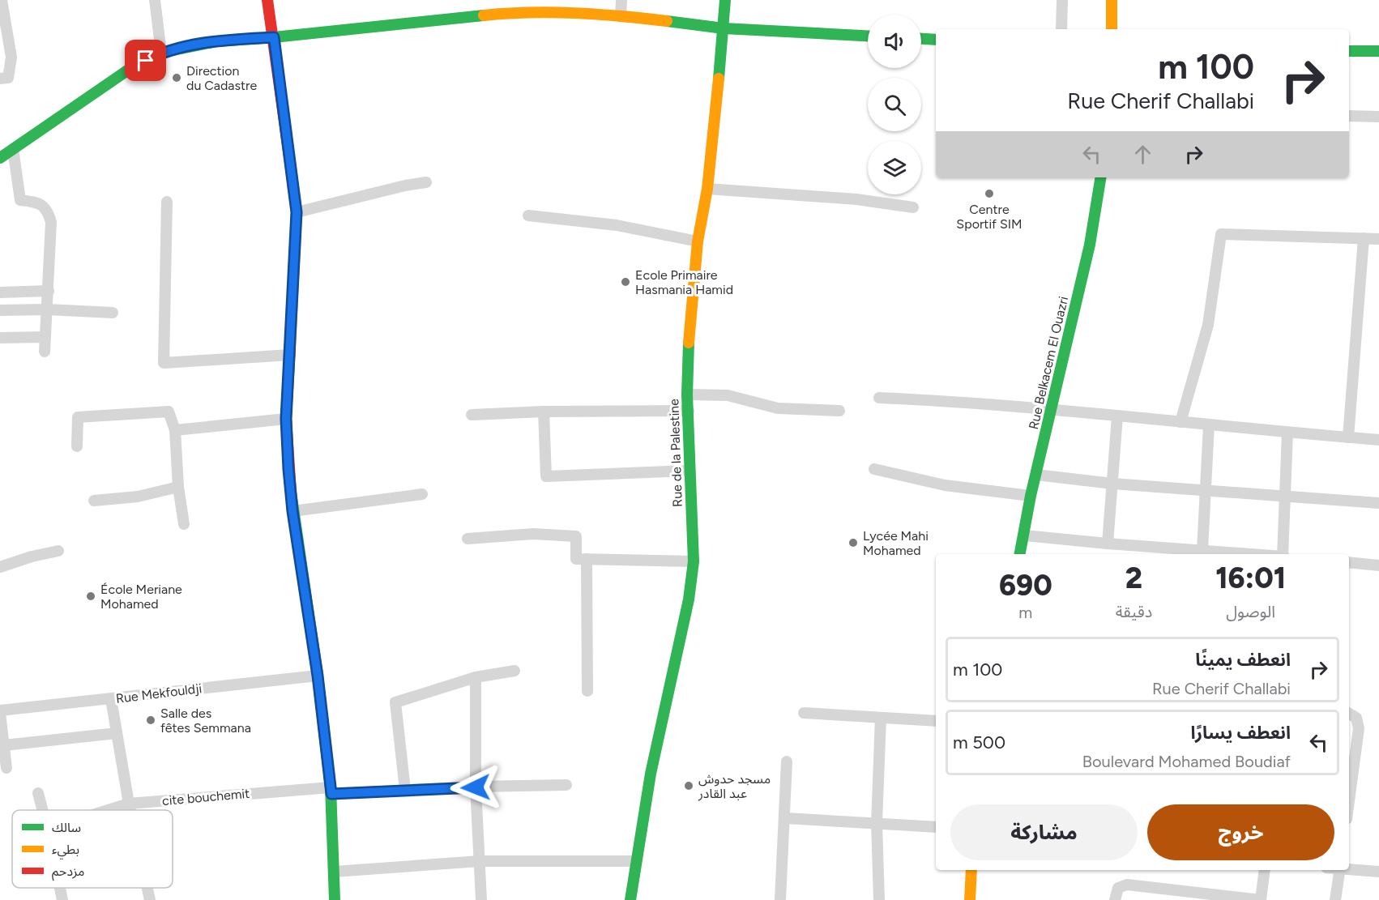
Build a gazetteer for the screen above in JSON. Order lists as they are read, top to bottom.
{
  "streets": {
    "street": [
      "Rue Belkacem El Ouazri",
      "Rue de la Palestine",
      "Rue Mekfouldji",
      "cite bouchemit"
    ]
  },
  "places": [
    "Direction du Cadastre",
    "Centre Sportif SIM",
    "Ecole Primaire Hasmania Hamid",
    "Lycée Mahi Mohamed",
    "École Meriane Mohamed",
    "Salle des fêtes Semmana",
    "مسجد حدوش عبد القادر"
  ],
  "legend": ["سالك", "بطيء", "مزدحم"],
  "page": {
    "turn": ["100 m", "Rue Cherif Challabi"],
    "eta": [
      "16:01",
      "الوصول",
      "2",
      "دقيقة",
      "690",
      "m"
    ],
    "list": [
      {
        "name": "انعطف يمينًا",
        "note": "Rue Cherif Challabi",
        "value": "100 m"
      },
      {
        "name": "انعطف يسارًا",
        "note": "Boulevard Mohamed Boudiaf",
        "value": "500 m"
      }
    ],
    "buttons": ["خروج", "مشاركة"]
  }
}
